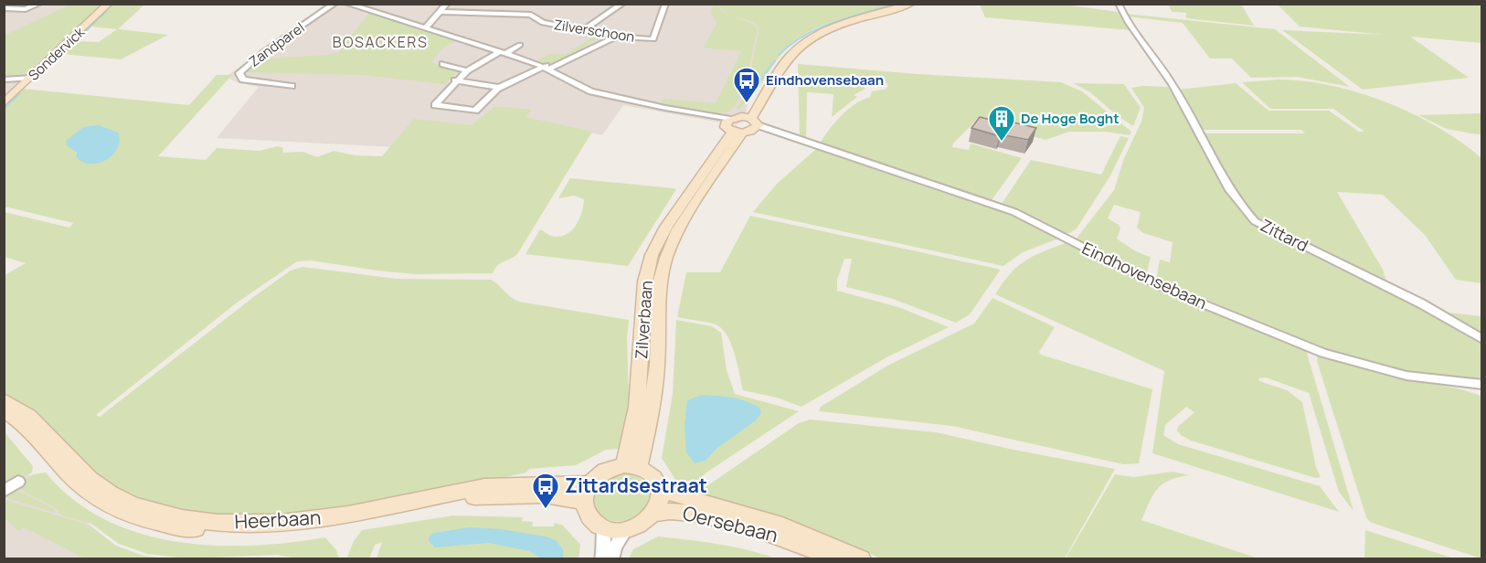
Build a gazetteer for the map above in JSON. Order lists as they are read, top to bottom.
{
  "streets": {
    "main road": [
      "Sondervick",
      "Zilverbaan",
      "Heerbaan",
      "Oersebaan"
    ],
    "street": [
      "Zilverschoon",
      "Zandparel",
      "Zittard",
      "Eindhovensebaan"
    ]
  },
  "crossings": [
    ["Eindhovensebaan", "Zilverbaan"],
    ["Zilverbaan", "Heerbaan"],
    ["Zilverbaan", "Oersebaan"],
    ["Heerbaan", "Oersebaan"]
  ],
  "districts": ["BOSACKERS"],
  "places": {
    "bus stop": ["Eindhovensebaan", "Zittardsestraat"],
    "building": ["De Hoge Boght"]
  }
}
